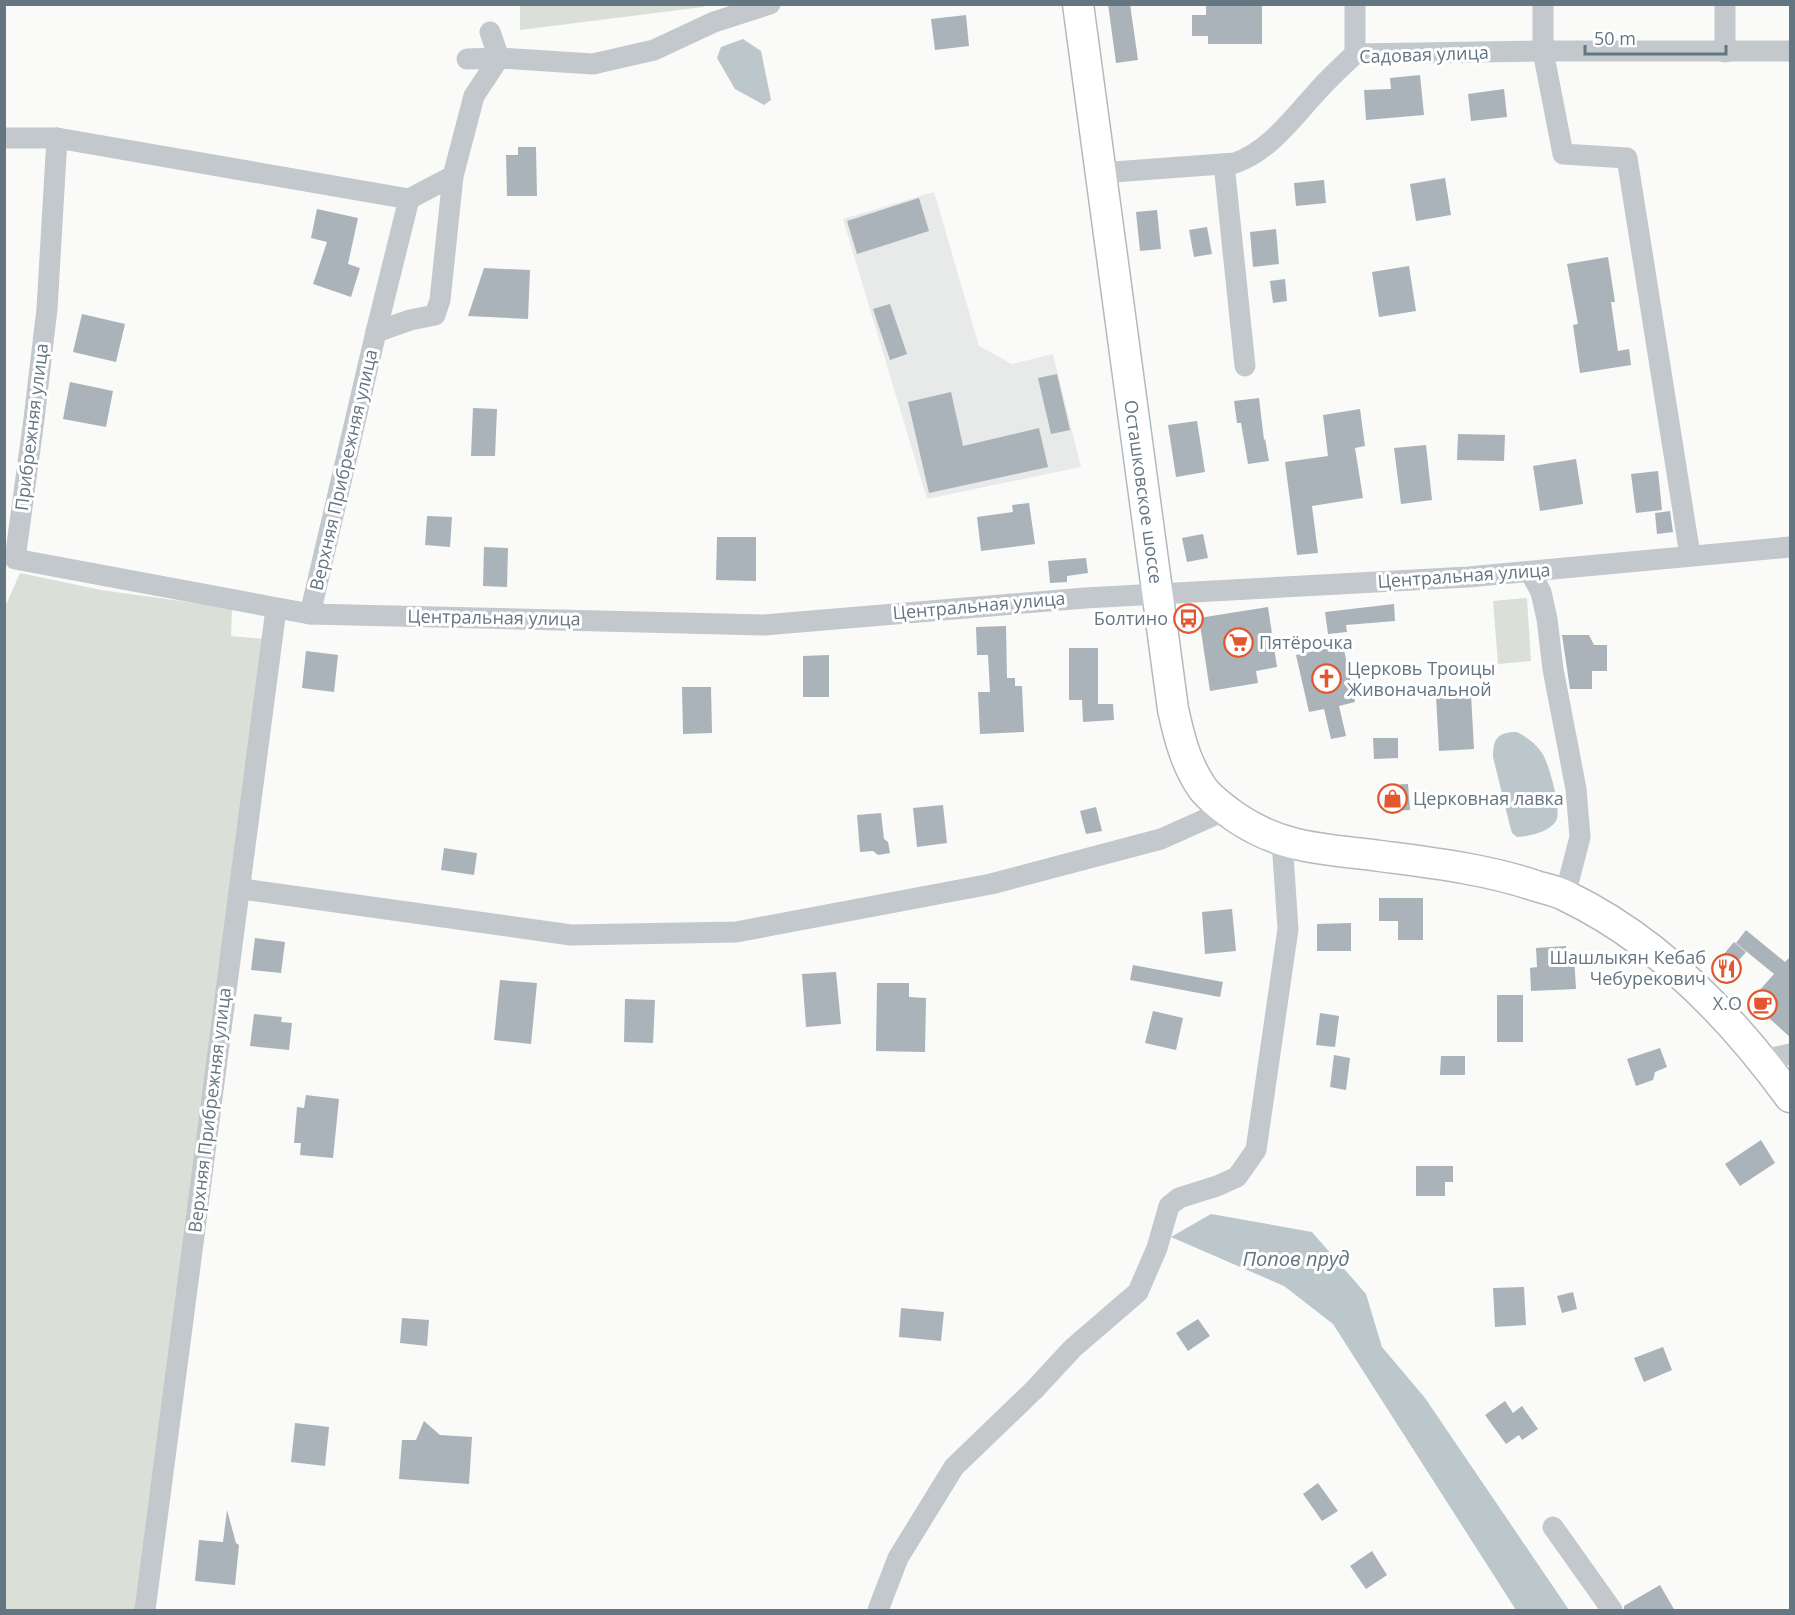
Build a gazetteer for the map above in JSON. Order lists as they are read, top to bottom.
{
  "streets": {
    "main road": ["Осташковское шоссе"],
    "street": [
      "Садовая улица",
      "Прибрежняя улица",
      "Верхняя Прибрежняя улица",
      "Центральная улица"
    ]
  },
  "crossings": [
    ["Садовая улица", "Осташковское шоссе"],
    ["Прибрежняя улица", "Верхняя Прибрежняя улица"],
    ["Прибрежняя улица", "Центральная улица"],
    ["Верхняя Прибрежняя улица", "Центральная улица"],
    ["Осташковское шоссе", "Центральная улица"]
  ],
  "water": ["Попов пруд"],
  "places": {
    "bus stop": ["Болтино"],
    "supermarket": ["Пятёрочка"],
    "church": ["Церковь Троицы Живоначальной"],
    "shop": ["Церковная лавка"],
    "restaurant": ["Шашлыкян Кебаб Чебурекович"],
    "cafe": ["X.O"]
  },
  "scale_bar": "50 m"
}
